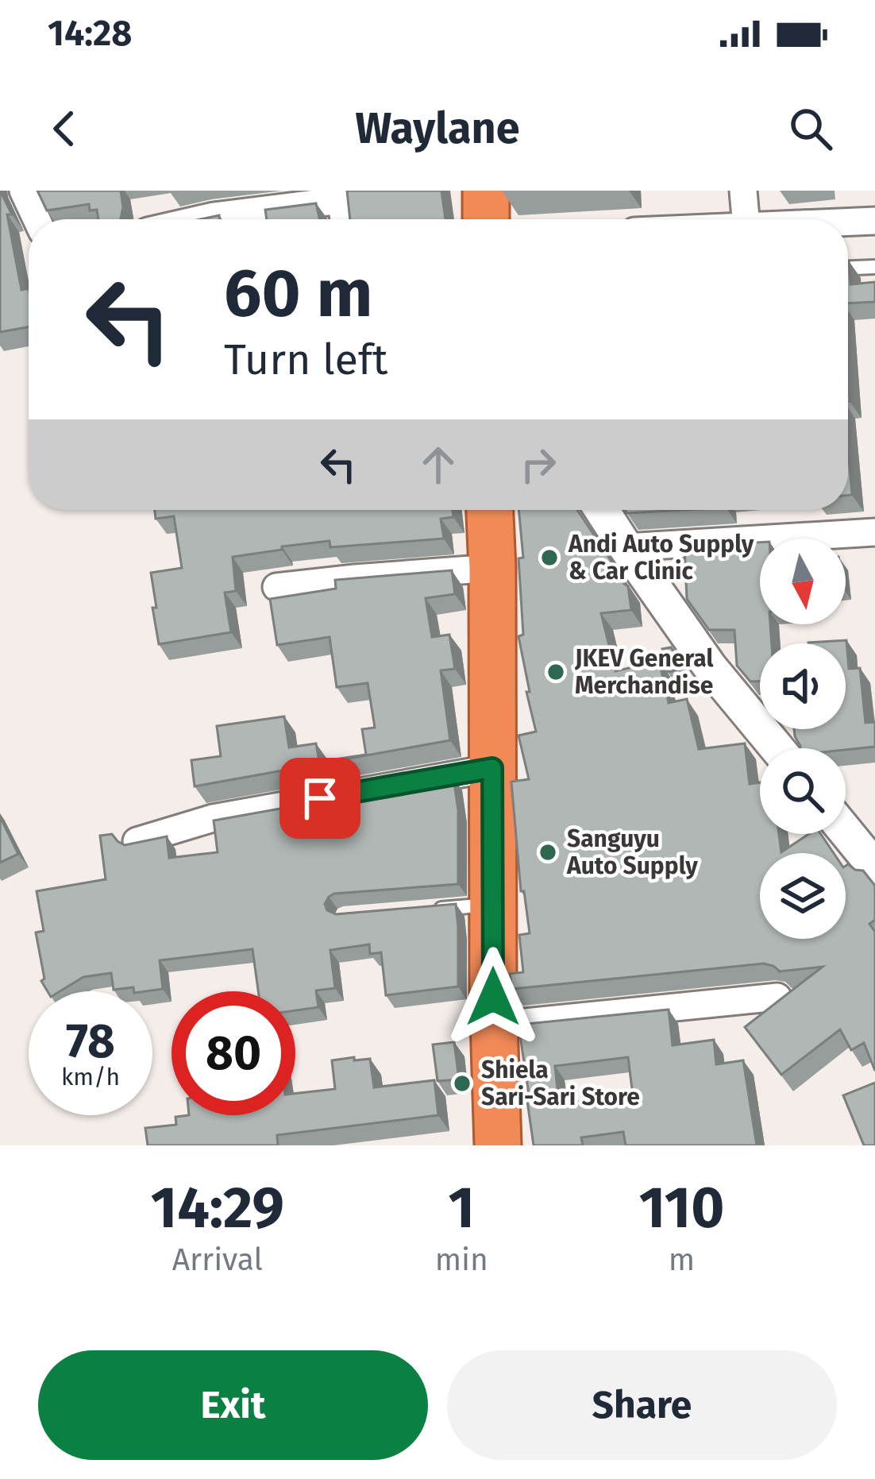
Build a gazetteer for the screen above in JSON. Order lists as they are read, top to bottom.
{
  "places": [
    "Andi Auto Supply & Car Clinic",
    "JKEV General Merchandise",
    "Sanguyu Auto Supply",
    "Shiela Sari-Sari Store"
  ],
  "north": "bottom",
  "page": {
    "status": "14:28",
    "header": "Waylane",
    "turn": ["60 m", "Turn left"],
    "speed": "78 km/h",
    "limit": "80",
    "eta": [
      "14:29",
      "Arrival",
      "1",
      "min",
      "110",
      "m"
    ],
    "buttons": ["Exit", "Share"]
  }
}
